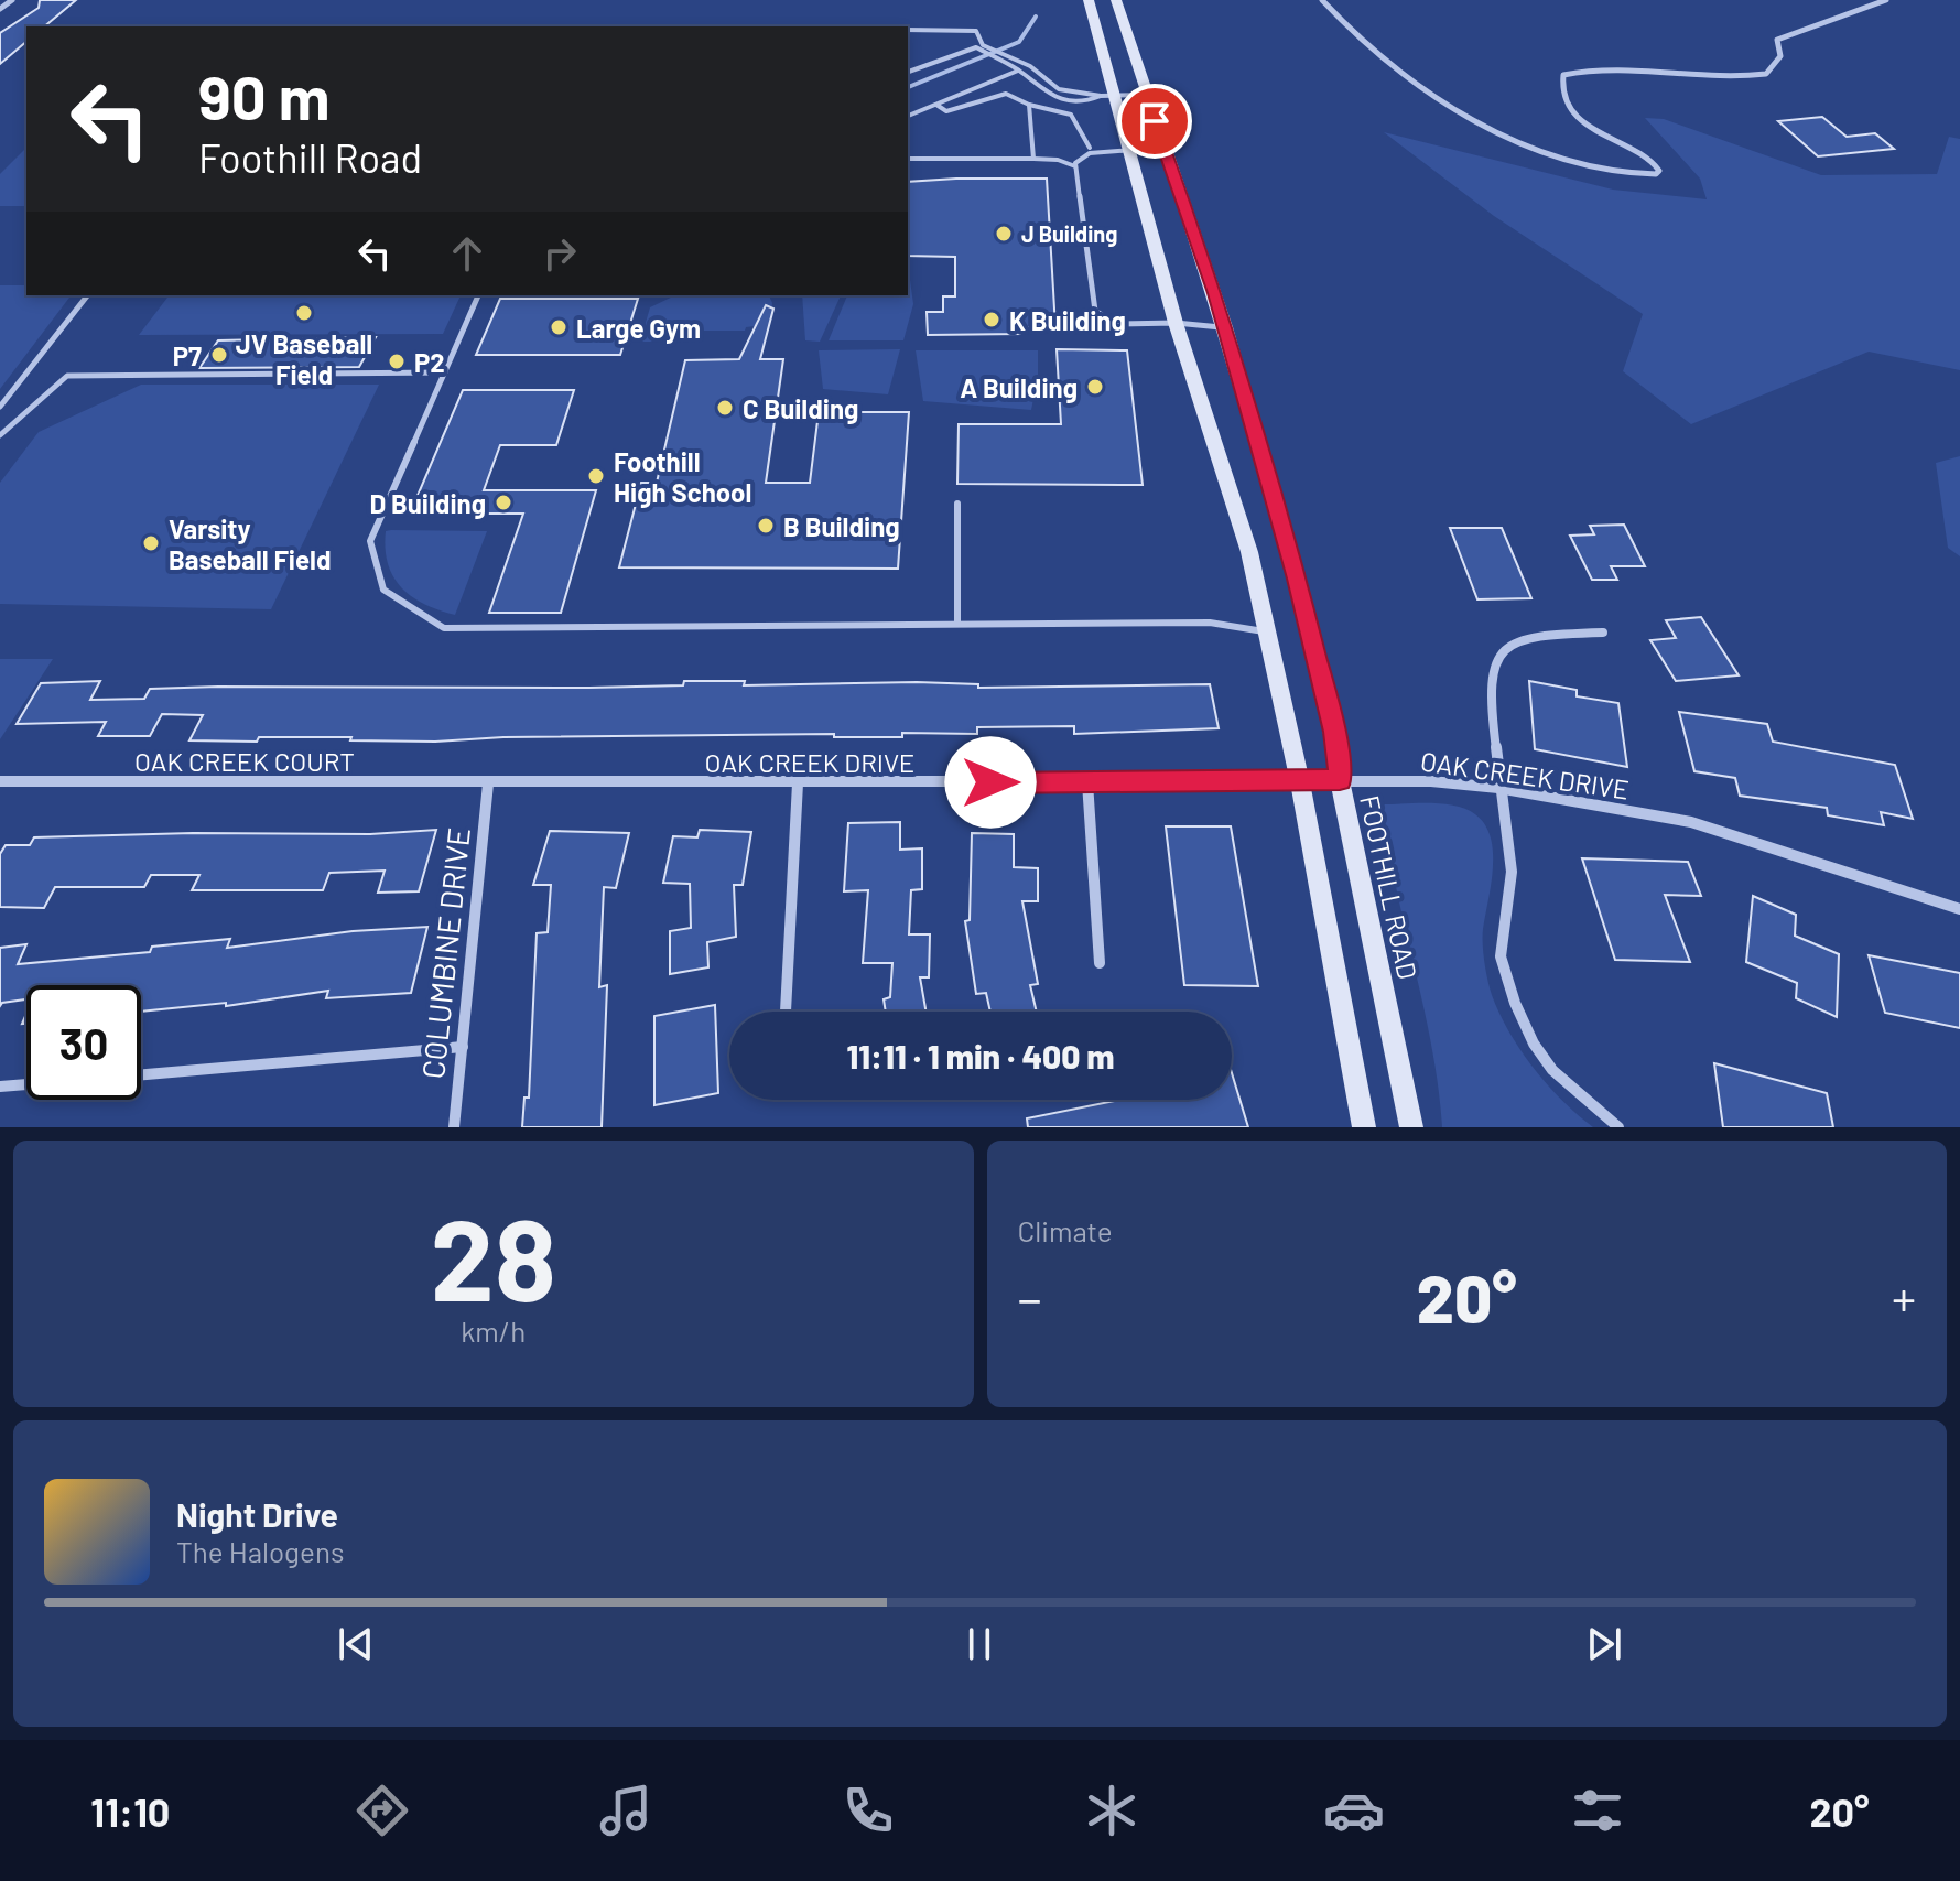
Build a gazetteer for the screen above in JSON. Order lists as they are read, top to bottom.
{
  "streets": {
    "main road": ["FOOTHILL ROAD"],
    "street": ["OAK CREEK COURT", "OAK CREEK DRIVE", "COLUMBINE DRIVE"]
  },
  "crossings": [
    ["OAK CREEK COURT", "OAK CREEK DRIVE"],
    ["OAK CREEK COURT", "COLUMBINE DRIVE"],
    ["OAK CREEK DRIVE", "FOOTHILL ROAD"],
    ["OAK CREEK DRIVE", "COLUMBINE DRIVE"]
  ],
  "places": [
    "J Building",
    "JV Baseball Field",
    "K Building",
    "Large Gym",
    "P7",
    "P2",
    "A Building",
    "C Building",
    "Foothill High School",
    "D Building",
    "B Building",
    "Varsity Baseball Field"
  ],
  "page": {
    "turn": ["90 m", "Foothill Road"],
    "limit": "30",
    "trip": "11:11 · 1 min · 400 m",
    "tile": [
      ["28", "km/h"],
      "Climate"
    ],
    "heat": ["−", "20°", "+"],
    "song": ["Night Drive", "The Halogens"],
    "tabs": ["11:10", "20°"]
  }
}
